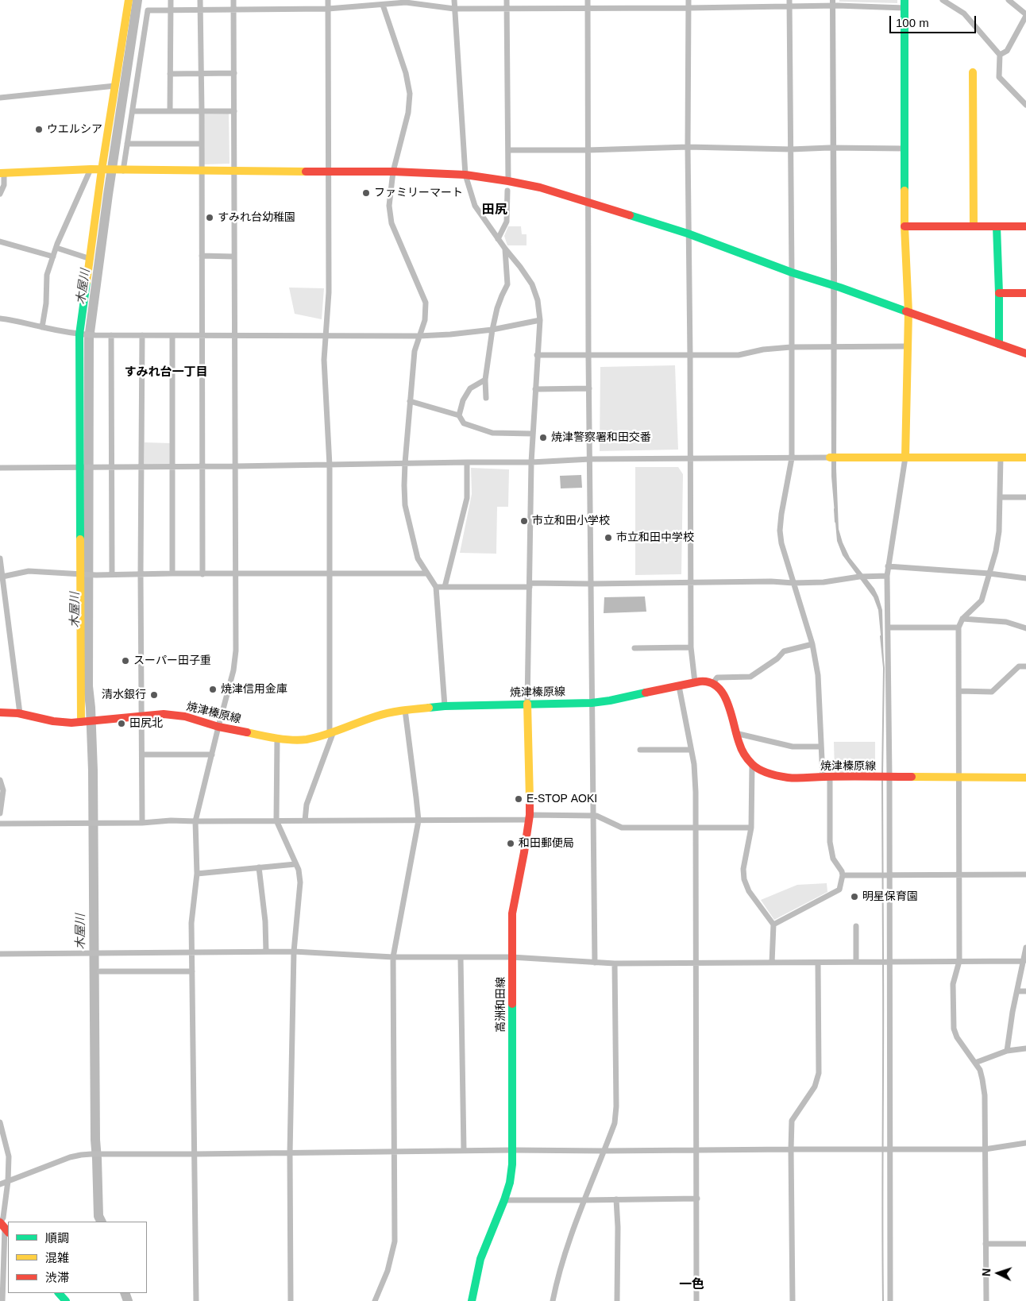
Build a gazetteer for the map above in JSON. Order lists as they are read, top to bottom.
{
  "streets": {
    "street": ["焼津榛原線", "高洲和田線"]
  },
  "crossings": [
    ["焼津榛原線", "高洲和田線"]
  ],
  "districts": ["田尻", "すみれ台一丁目", "一色"],
  "water": ["木屋川"],
  "places": [
    "ウエルシア",
    "ファミリーマート",
    "すみれ台幼稚園",
    "焼津警察署和田交番",
    "市立和田小学校",
    "市立和田中学校",
    "スーパー田子重",
    "焼津信用金庫",
    "清水銀行",
    "田尻北",
    "E-STOP AOKI",
    "和田郵便局",
    "明星保育園"
  ],
  "legend": ["順調", "混雑", "渋滞"],
  "scale_bar": "100 m",
  "north": "left"
}
